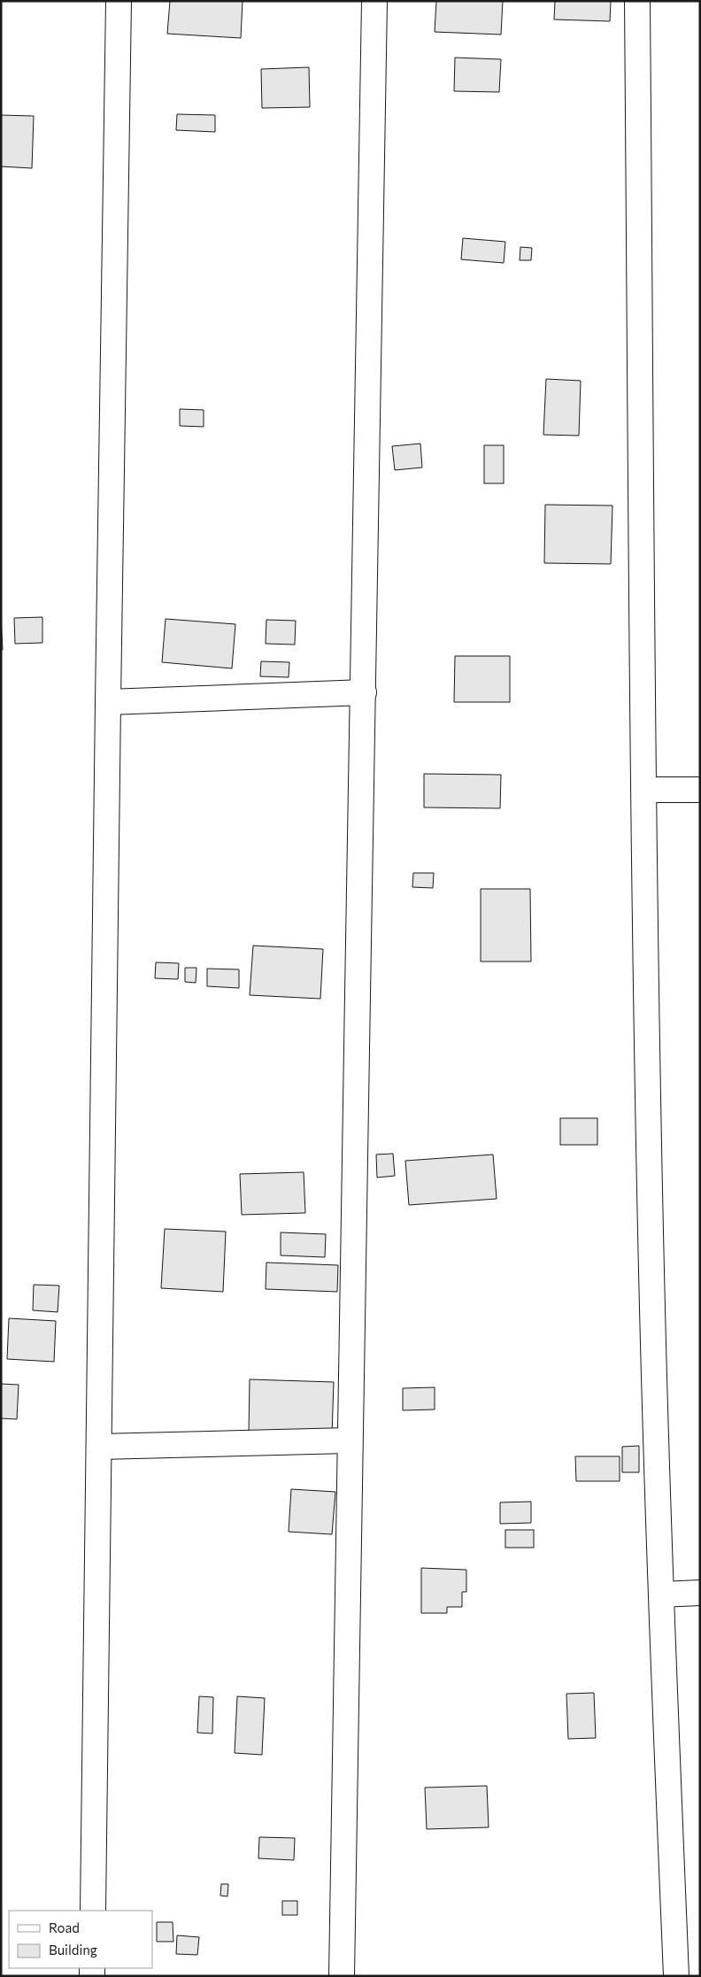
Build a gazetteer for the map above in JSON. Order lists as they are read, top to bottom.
{
  "legend": ["Road", "Building"]
}
